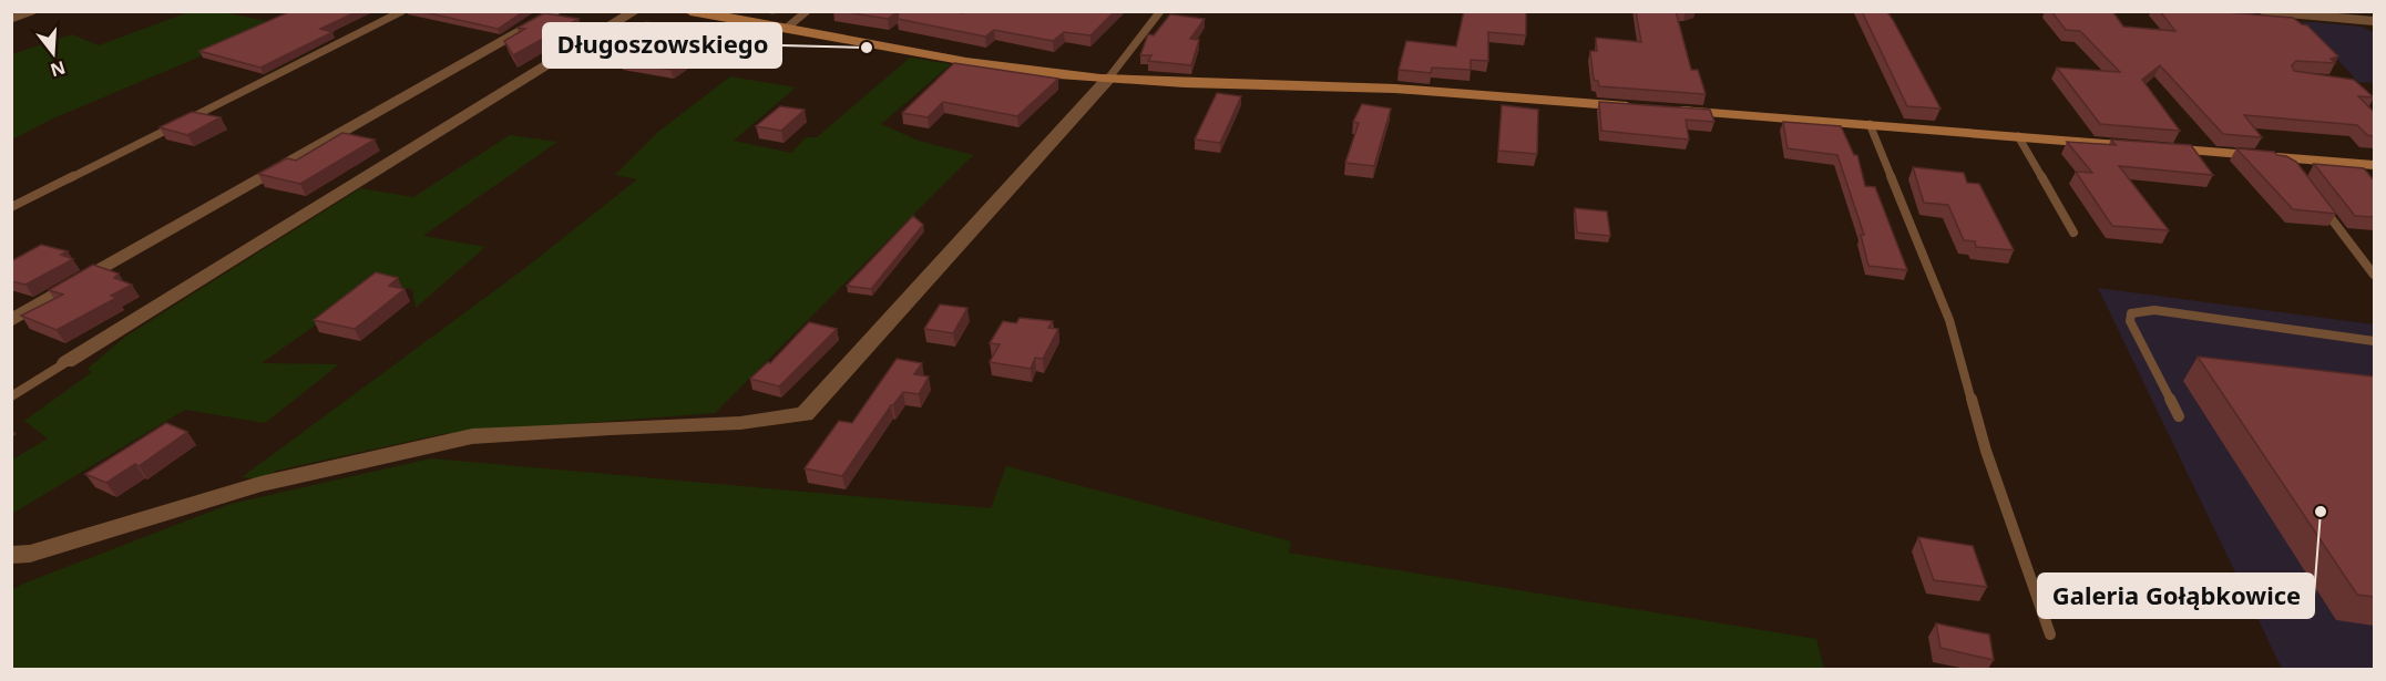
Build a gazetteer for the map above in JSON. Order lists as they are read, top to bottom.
{
  "places": ["Długoszowskiego", "Galeria Gołąbkowice"],
  "north": "bottom"
}
